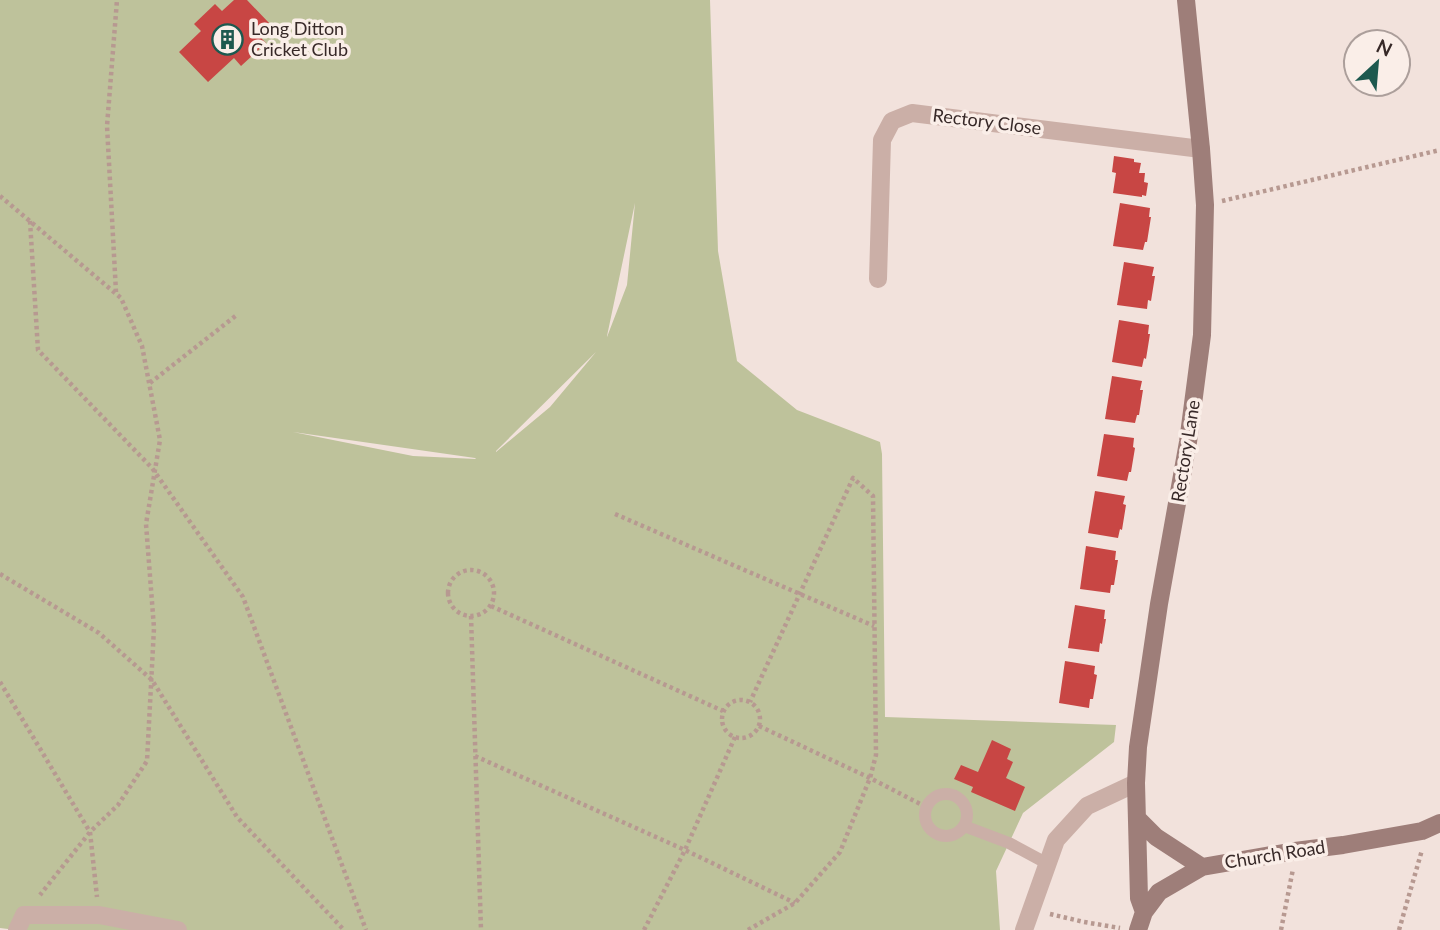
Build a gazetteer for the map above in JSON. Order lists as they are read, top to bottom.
{
  "streets": {
    "street": ["Rectory Close", "Rectory Lane", "Church Road"]
  },
  "crossings": [
    ["Rectory Close", "Rectory Lane"],
    ["Rectory Lane", "Church Road"]
  ],
  "places": {
    "building": ["Long Ditton Cricket Club"]
  },
  "north": "top right"
}
